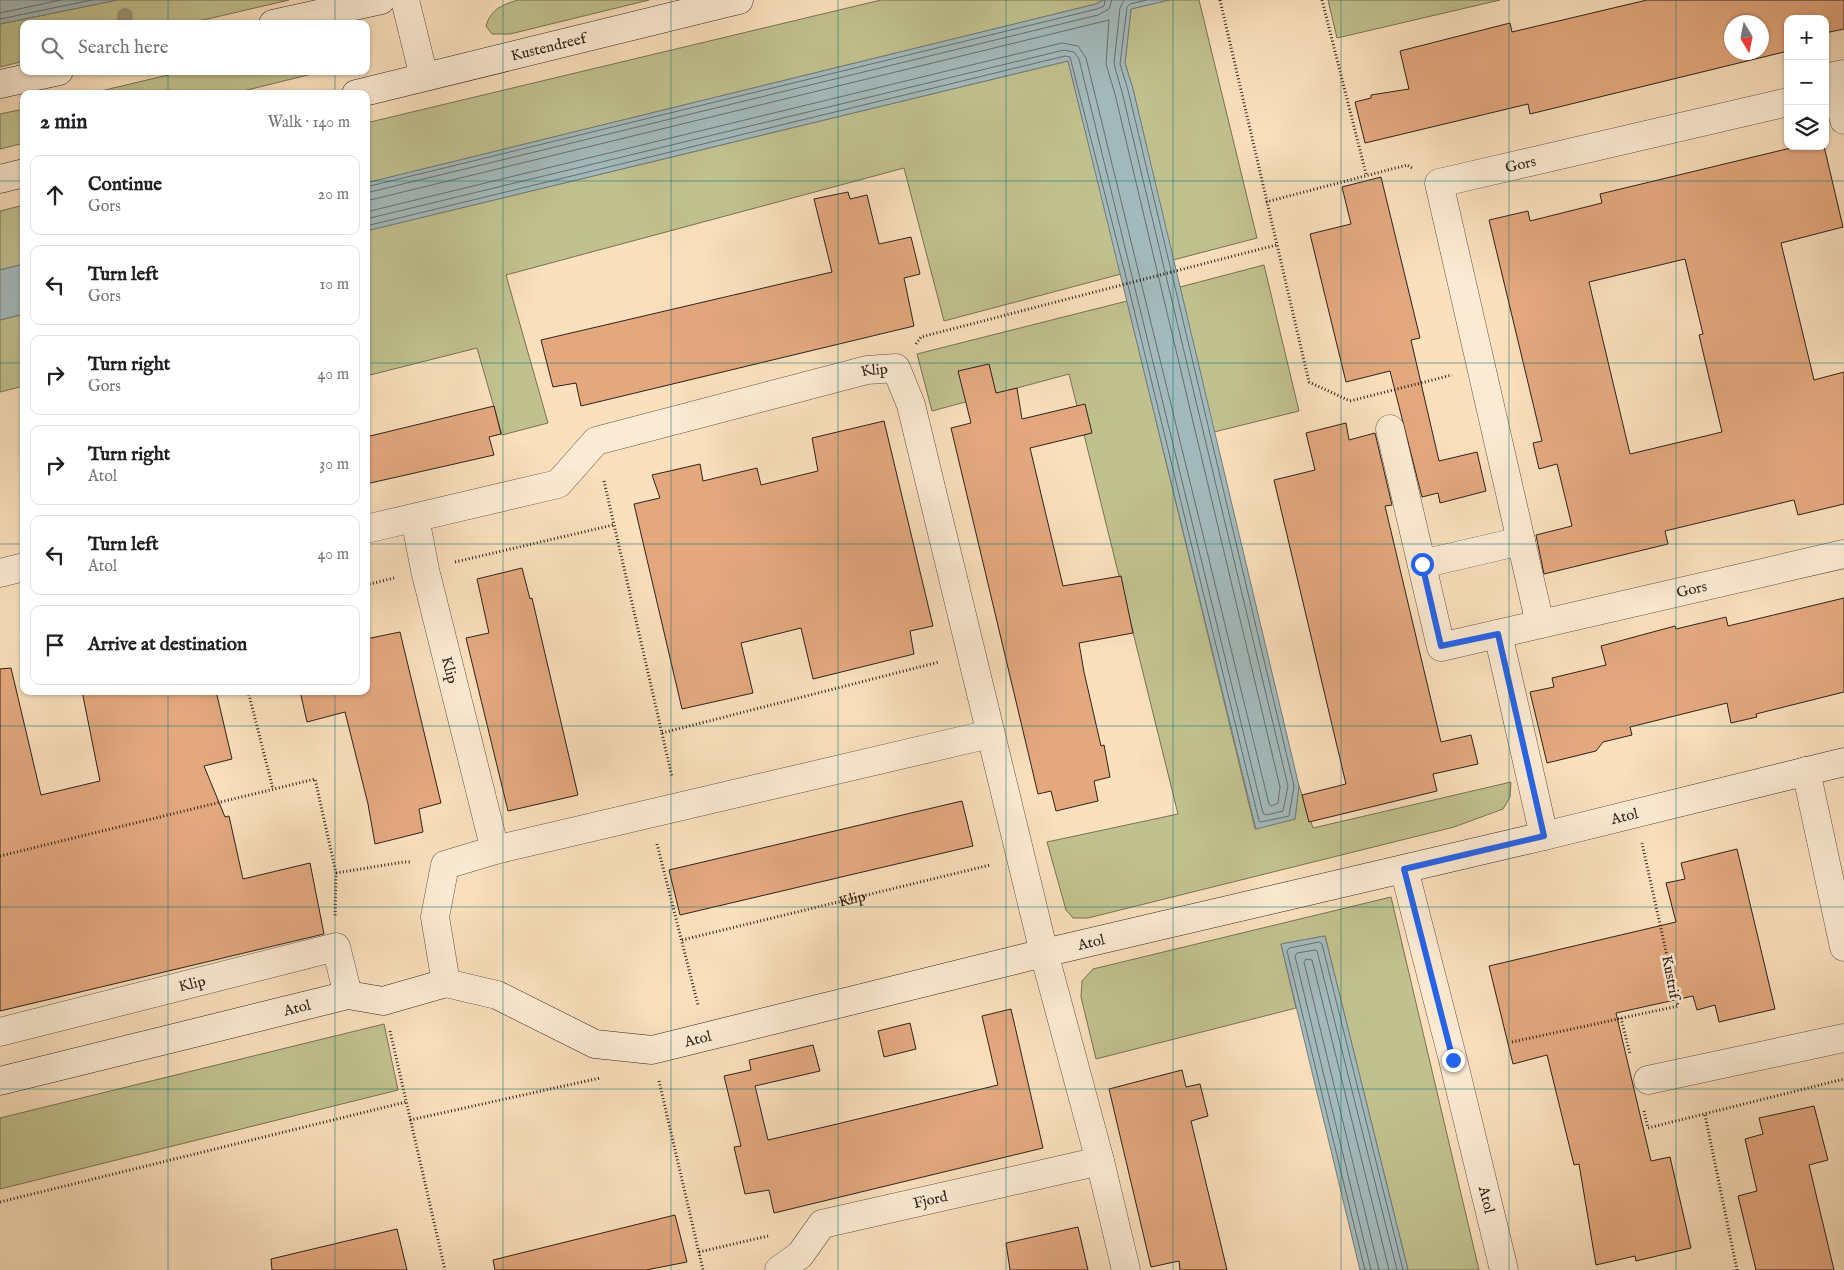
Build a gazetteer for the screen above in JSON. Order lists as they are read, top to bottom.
{
  "streets": {
    "street": [
      "Kustendreef",
      "Gors",
      "Klip",
      "Atol",
      "Fjord"
    ],
    "path": ["Kustrif"]
  },
  "crossings": [
    ["Klip", "Atol"],
    ["Atol", "Kustrif"]
  ],
  "north": "bottom",
  "page": {
    "map_buttons": ["+", "−"],
    "search": "Search here",
    "heading": ["2 min", "Walk · 140 m"],
    "list": [
      ["Continue", "Gors", "20 m"],
      ["Turn left", "Gors", "10 m"],
      ["Turn right", "Gors", "40 m"],
      ["Turn right", "Atol", "30 m"],
      ["Turn left", "Atol", "40 m"],
      "Arrive at destination"
    ]
  }
}
